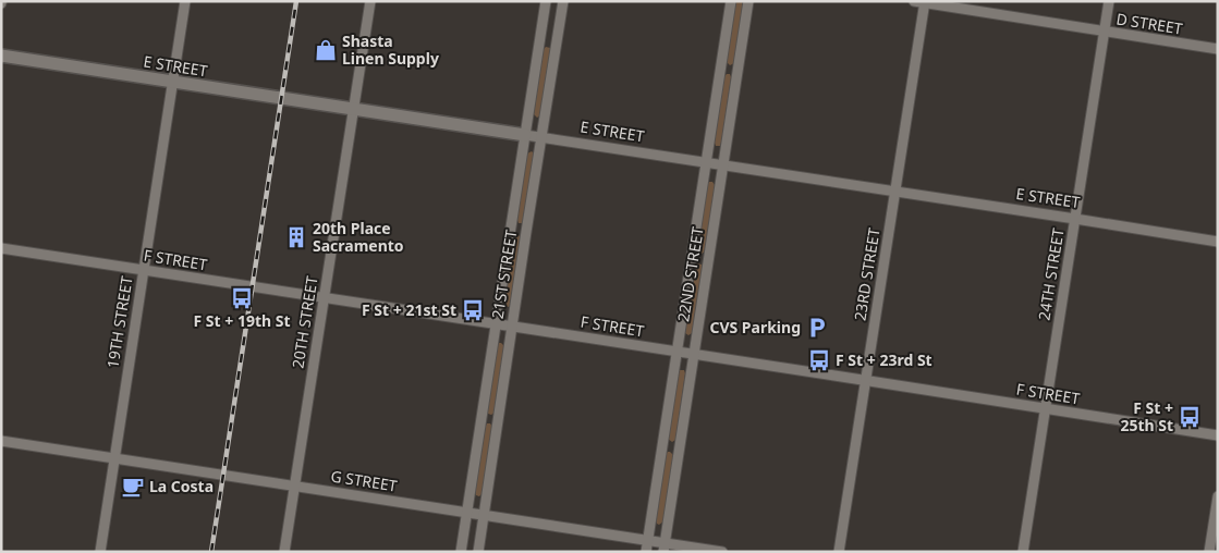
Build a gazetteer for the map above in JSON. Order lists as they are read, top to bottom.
{
  "streets": {
    "street": [
      "D STREET",
      "E STREET",
      "F STREET",
      "21ST STREET",
      "22ND STREET",
      "23RD STREET",
      "24TH STREET",
      "19TH STREET",
      "20TH STREET",
      "G STREET"
    ]
  },
  "crossings": [
    ["D STREET", "23RD STREET"],
    ["D STREET", "24TH STREET"],
    ["E STREET", "21ST STREET"],
    ["E STREET", "22ND STREET"],
    ["E STREET", "23RD STREET"],
    ["E STREET", "24TH STREET"],
    ["E STREET", "19TH STREET"],
    ["E STREET", "20TH STREET"],
    ["F STREET", "21ST STREET"],
    ["F STREET", "22ND STREET"],
    ["F STREET", "23RD STREET"],
    ["F STREET", "24TH STREET"],
    ["F STREET", "19TH STREET"],
    ["F STREET", "20TH STREET"],
    ["21ST STREET", "G STREET"],
    ["22ND STREET", "G STREET"],
    ["19TH STREET", "G STREET"],
    ["20TH STREET", "G STREET"]
  ],
  "places": {
    "shop": ["Shasta Linen Supply"],
    "building": ["20th Place Sacramento"],
    "bus stop": [
      "F St + 19th St",
      "F St + 21st St",
      "F St + 23rd St",
      "F St + 25th St"
    ],
    "parking": ["CVS Parking"],
    "cafe": ["La Costa"]
  }
}
